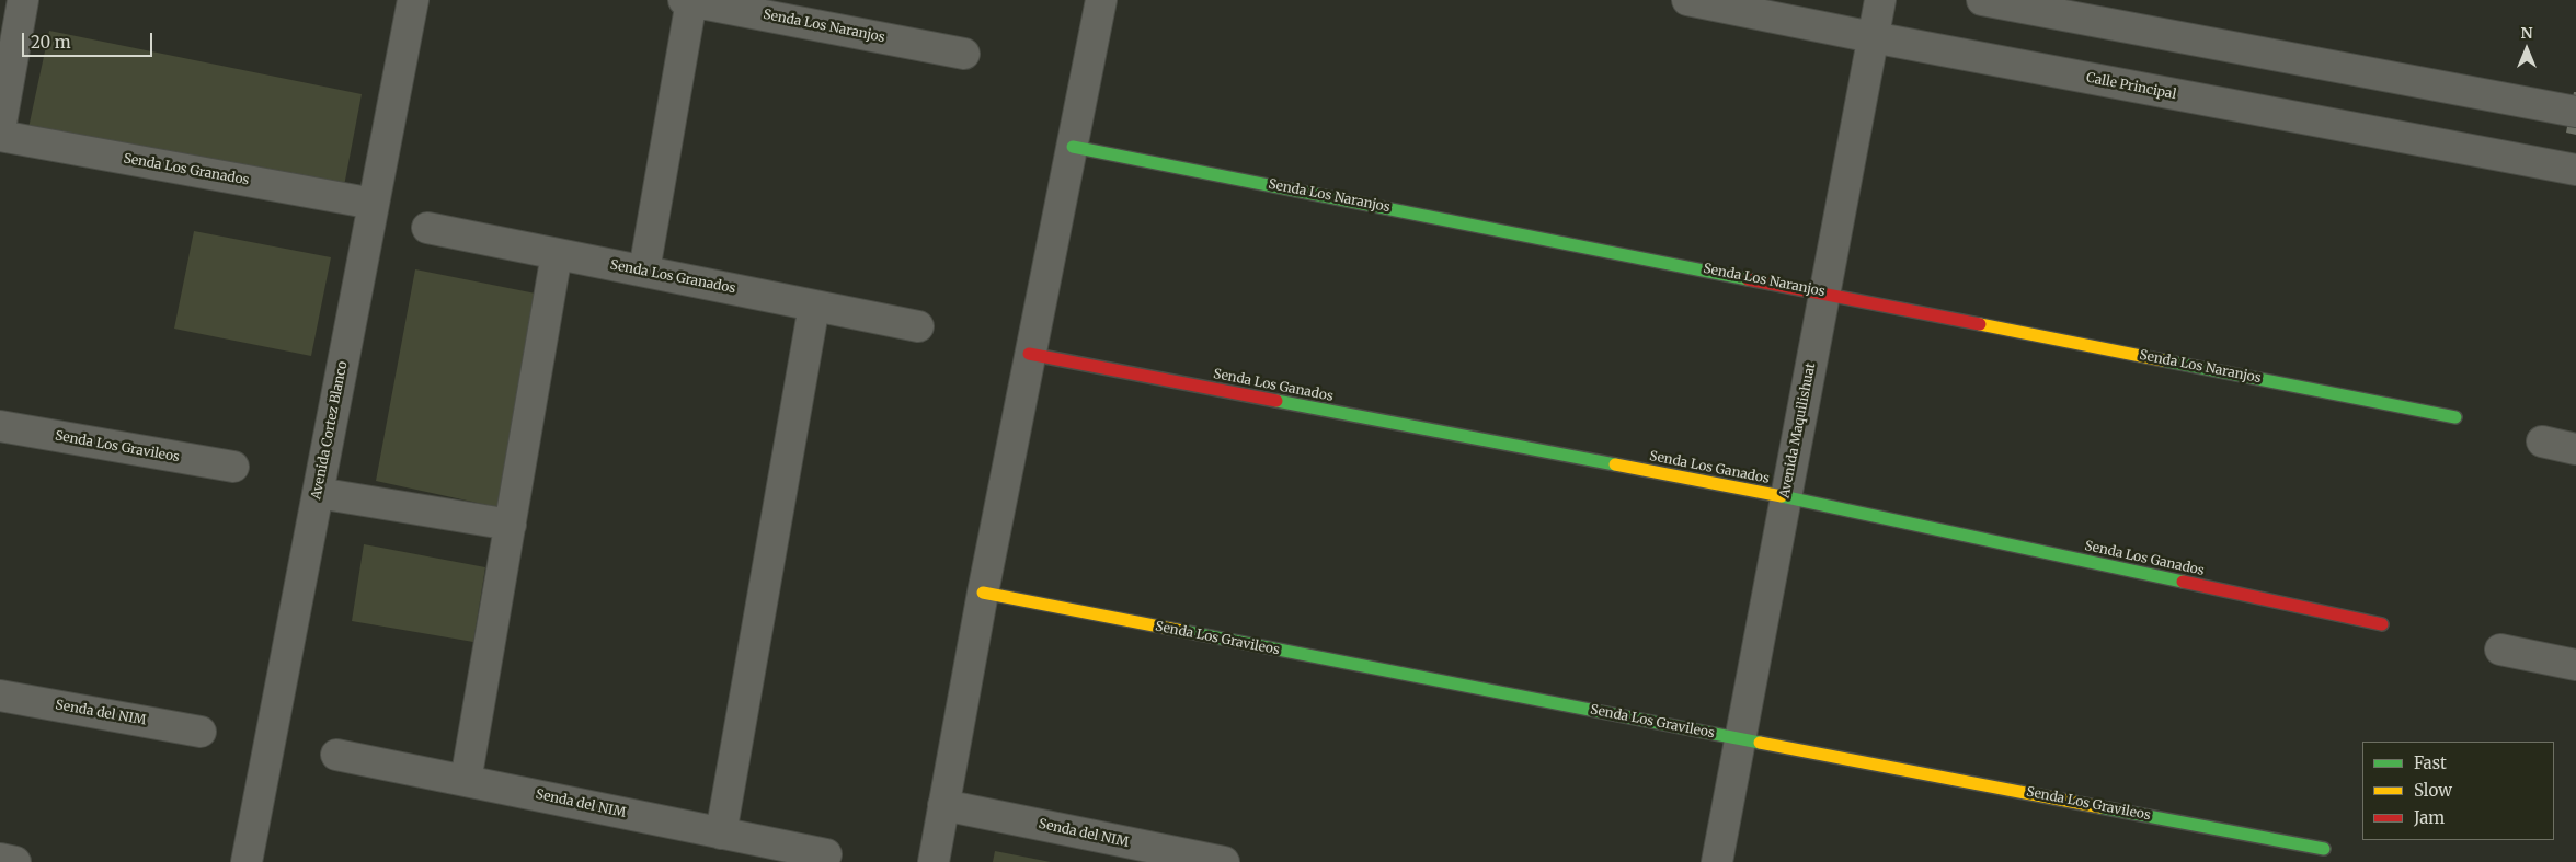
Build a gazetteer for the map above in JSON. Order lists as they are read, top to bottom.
{
  "streets": {
    "street": [
      "Senda Los Naranjos",
      "Calle Principal",
      "Senda Los Granados",
      "Senda Los Ganados",
      "Avenida Cortez Blanco",
      "Avenida Maquilishuat",
      "Senda Los Gravileos",
      "Senda del NIM"
    ]
  },
  "crossings": [
    ["Senda Los Naranjos", "Avenida Maquilishuat"],
    ["Calle Principal", "Avenida Maquilishuat"],
    ["Senda Los Granados", "Avenida Cortez Blanco"],
    ["Senda Los Ganados", "Avenida Maquilishuat"],
    ["Avenida Maquilishuat", "Senda Los Gravileos"]
  ],
  "legend": ["Fast", "Slow", "Jam"],
  "scale_bar": "20 m",
  "north": "top"
}
